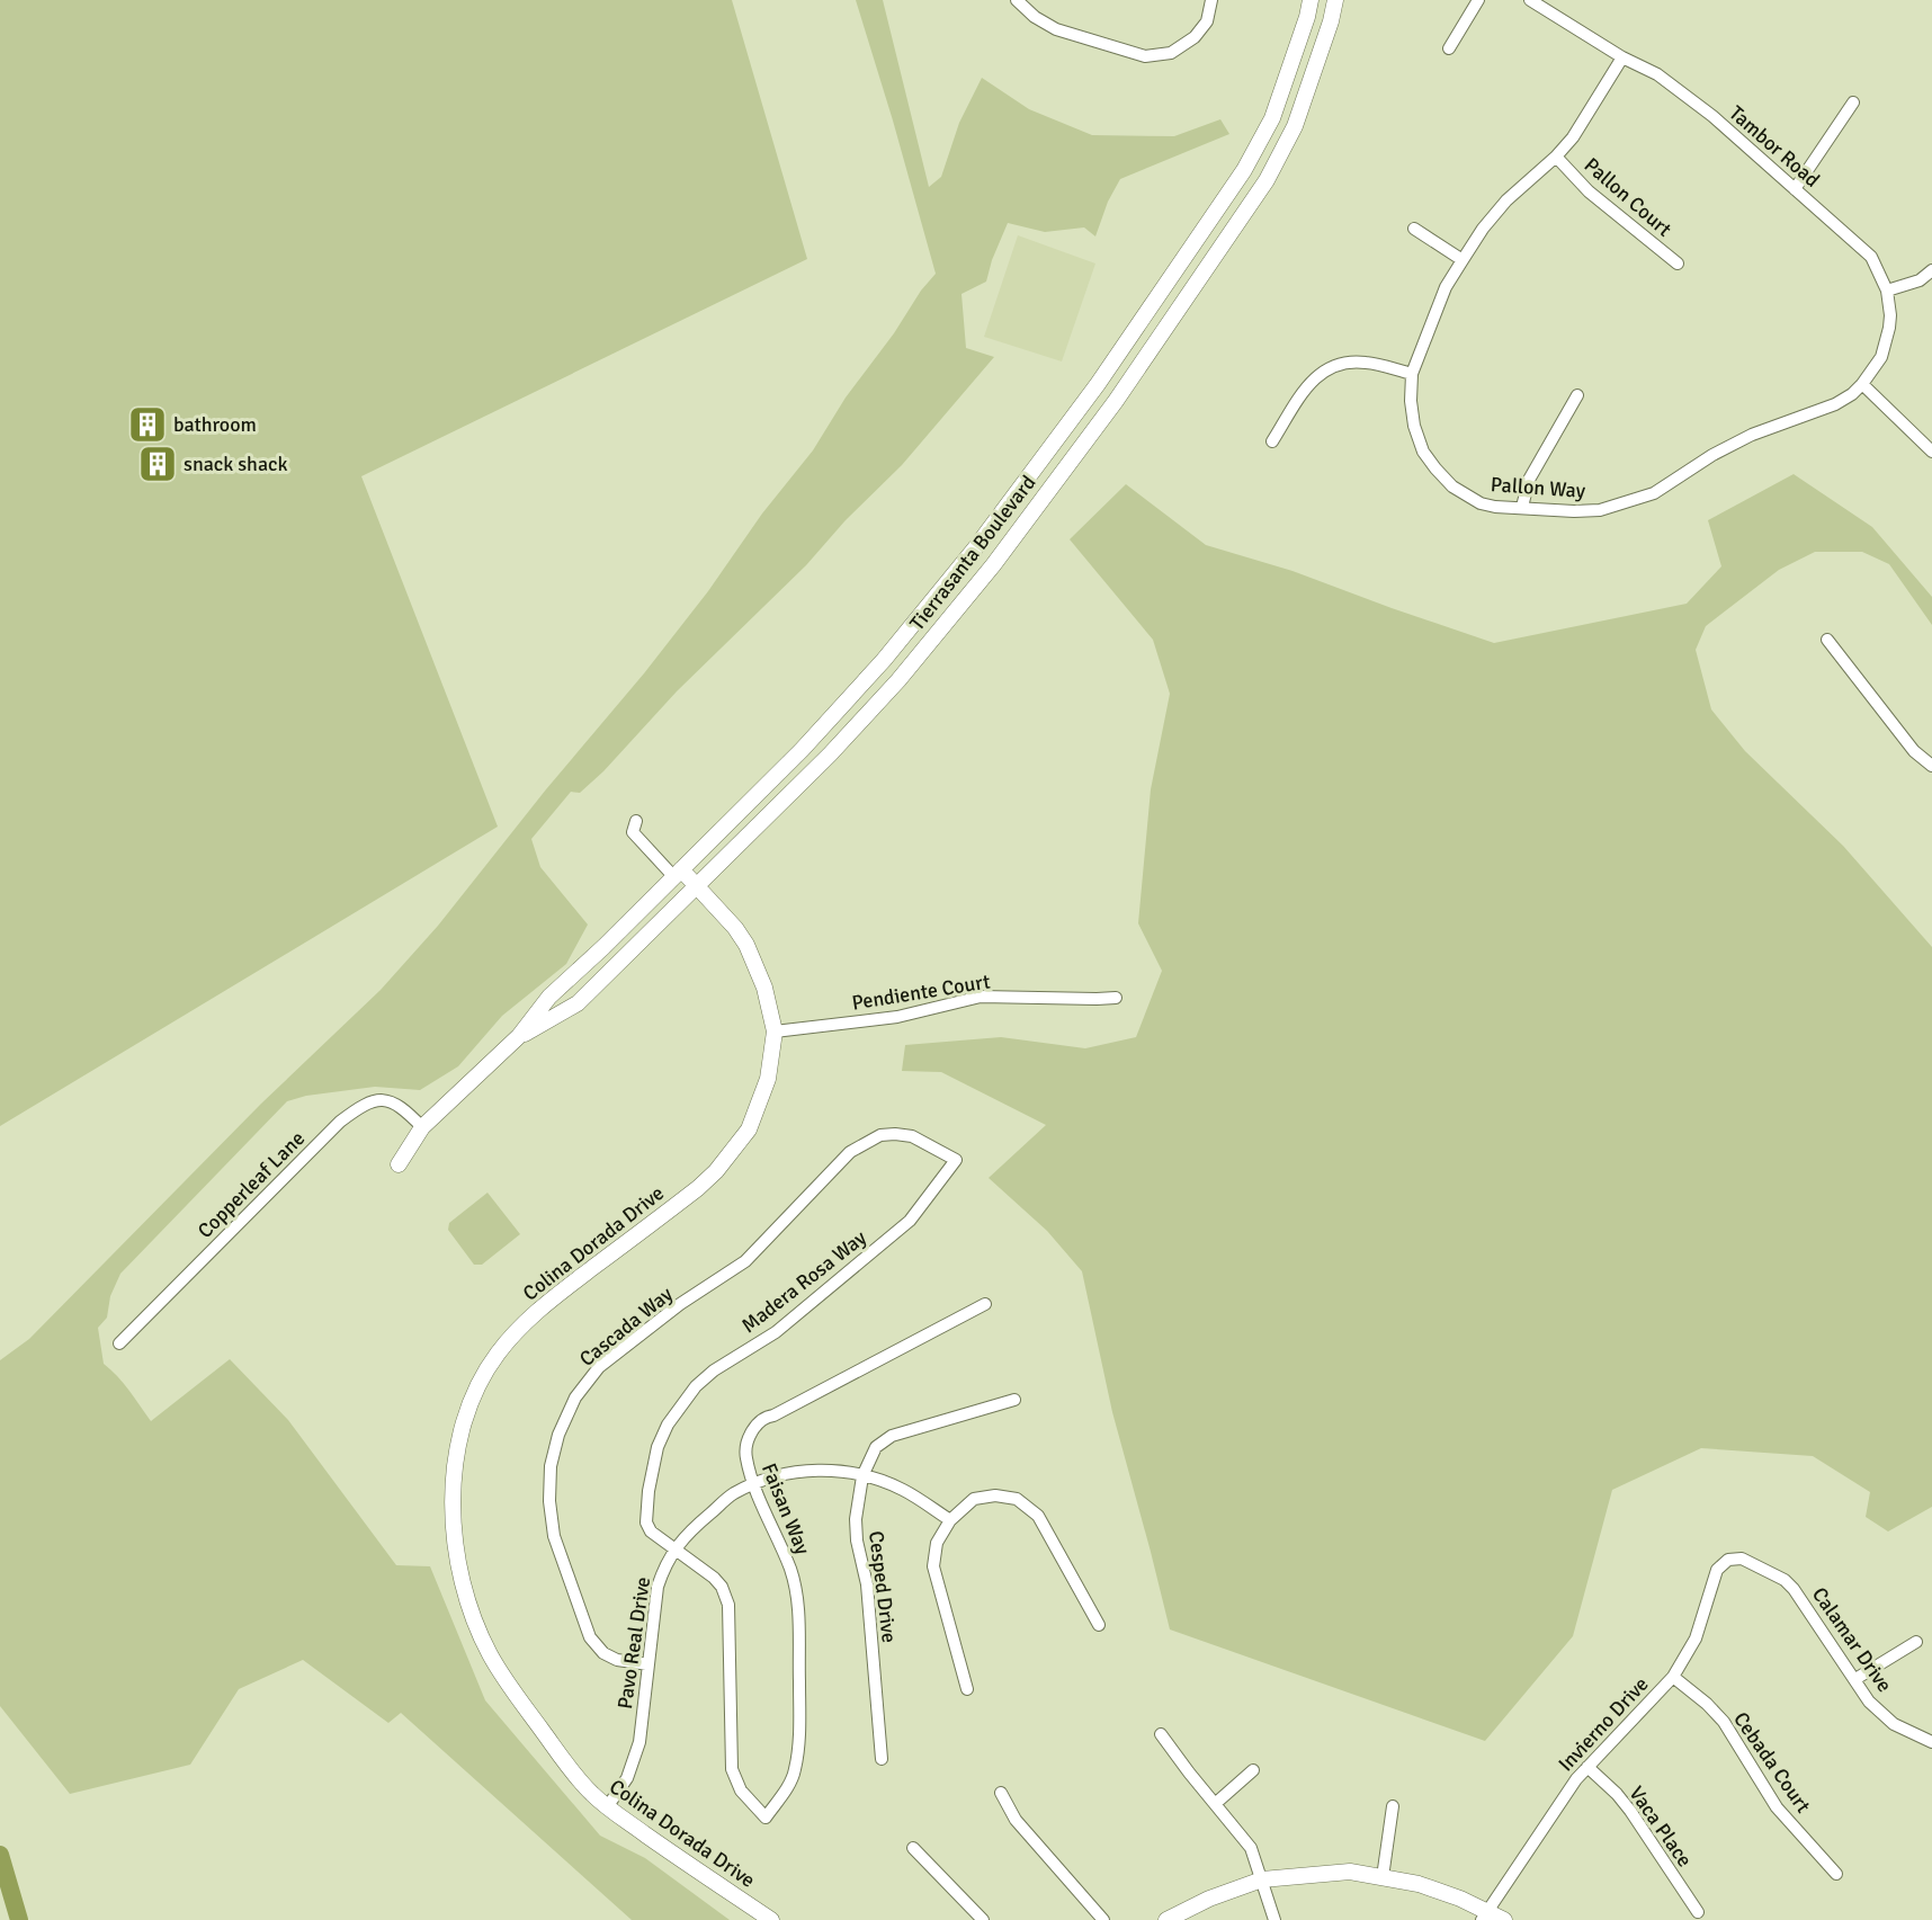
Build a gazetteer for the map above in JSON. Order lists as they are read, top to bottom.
{
  "streets": {
    "street": [
      "Tambor Road",
      "Pallon Court",
      "Pallon Way",
      "Tierrasanta Boulevard",
      "Pendiente Court",
      "Copperleaf Lane",
      "Colina Dorada Drive",
      "Madera Rosa Way",
      "Cascada Way",
      "Faisan Way",
      "Cesped Drive",
      "Calamar Drive",
      "Pavo Real Drive",
      "Invierno Drive",
      "Cebada Court",
      "Vaca Place"
    ]
  },
  "crossings": [
    ["Tambor Road", "Pallon Way"],
    ["Pallon Court", "Pallon Way"],
    ["Tierrasanta Boulevard", "Copperleaf Lane"],
    ["Tierrasanta Boulevard", "Colina Dorada Drive"],
    ["Pendiente Court", "Colina Dorada Drive"],
    ["Colina Dorada Drive", "Pavo Real Drive"],
    ["Madera Rosa Way", "Cascada Way"],
    ["Madera Rosa Way", "Faisan Way"],
    ["Madera Rosa Way", "Pavo Real Drive"],
    ["Cascada Way", "Pavo Real Drive"],
    ["Faisan Way", "Pavo Real Drive"],
    ["Cesped Drive", "Pavo Real Drive"],
    ["Calamar Drive", "Invierno Drive"],
    ["Invierno Drive", "Cebada Court"],
    ["Invierno Drive", "Vaca Place"]
  ],
  "places": {
    "building": ["bathroom", "snack shack"]
  }
}
